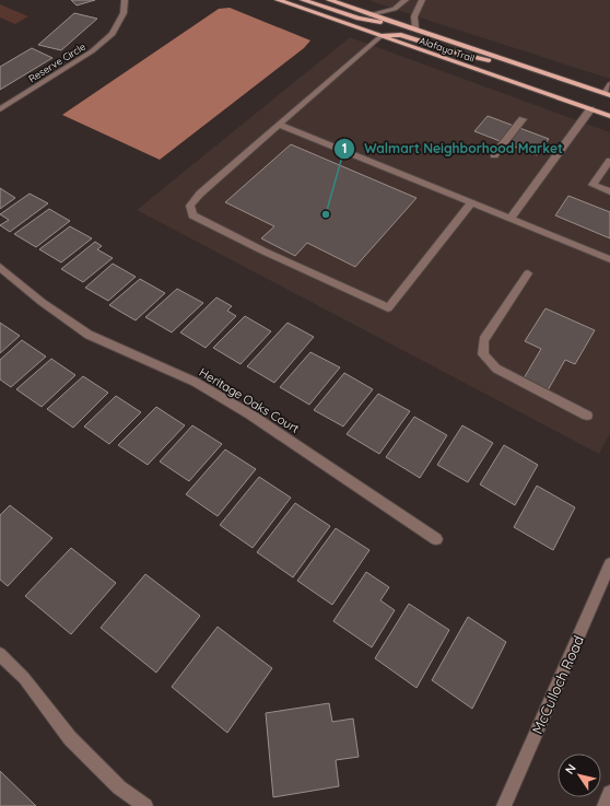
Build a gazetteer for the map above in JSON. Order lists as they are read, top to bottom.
{
  "streets": {
    "main road": ["Alafaya Trail"],
    "street": ["Reserve Circle", "Heritage Oaks Court", "McCulloch Road"]
  },
  "places": ["Walmart Neighborhood Market"],
  "north": "top left"
}
